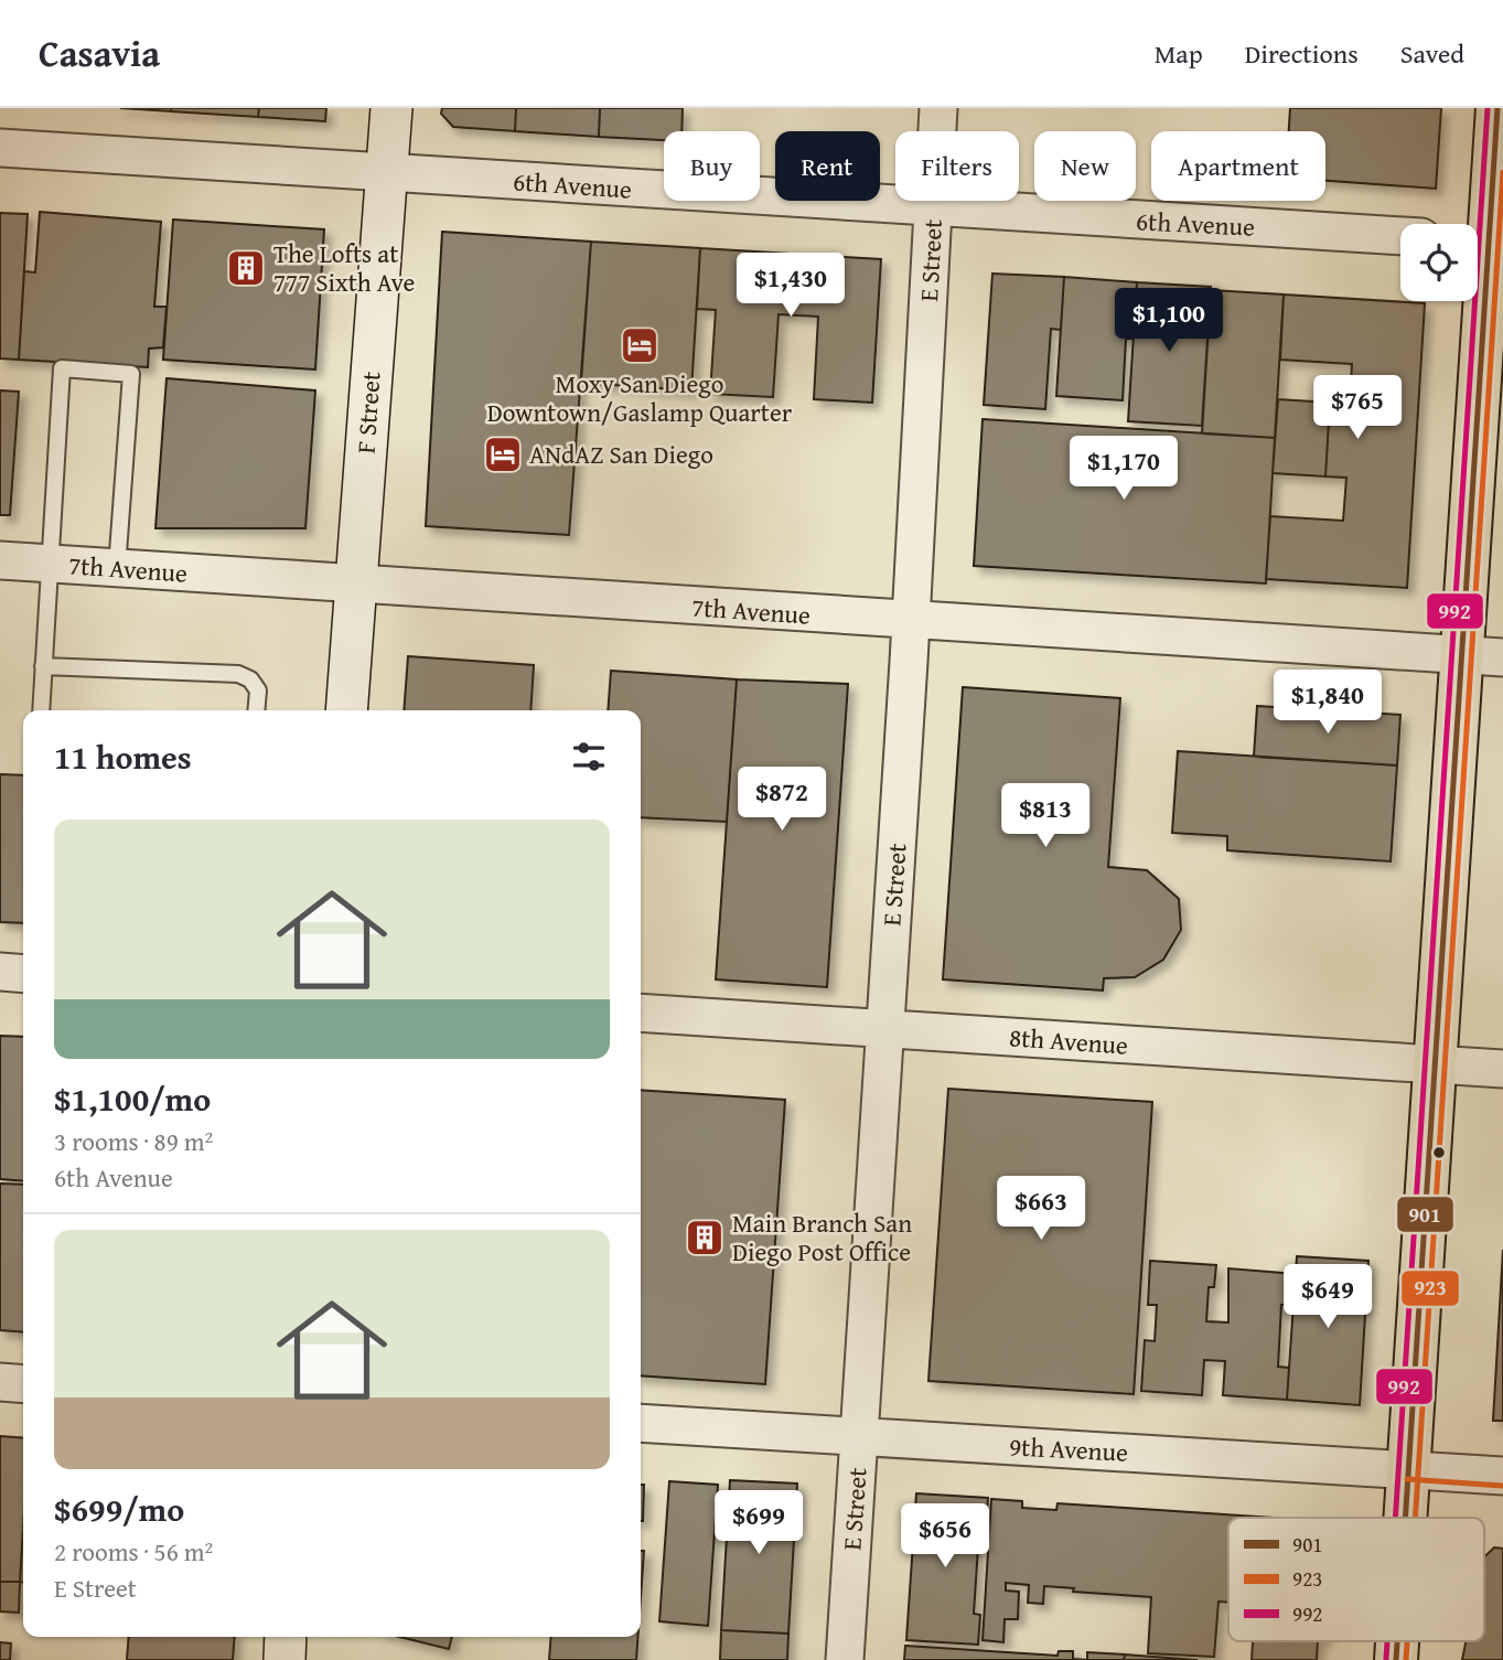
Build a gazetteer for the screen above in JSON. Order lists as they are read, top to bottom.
{
  "streets": {
    "main road": ["F Street"],
    "street": [
      "6th Avenue",
      "E Street",
      "7th Avenue",
      "8th Avenue",
      "9th Avenue"
    ]
  },
  "crossings": [
    ["6th Avenue", "E Street"],
    ["6th Avenue", "F Street"],
    ["E Street", "7th Avenue"],
    ["E Street", "8th Avenue"],
    ["E Street", "9th Avenue"],
    ["F Street", "7th Avenue"]
  ],
  "places": {
    "building": ["The Lofts at 777 Sixth Ave", "Main Branch San Diego Post Office"],
    "hotel": ["Moxy San Diego Downtown/Gaslamp Quarter", "ANdAZ San Diego"]
  },
  "lines": ["transit line 901", "transit line 992", "transit line 923"],
  "legend": ["901", "923", "992"],
  "page": {
    "header": "Casavia",
    "nav": ["Map", "Directions", "Saved"],
    "chip": [
      "Buy",
      "Rent",
      "Filters",
      "New",
      "Apartment"
    ],
    "price": [
      "$1,430",
      "$1,100",
      "$765",
      "$1,170",
      "$1,840",
      "$872",
      "$813",
      "$663",
      "$649",
      "$699",
      "$656"
    ],
    "heading": "11 homes",
    "list": [
      {
        "name": "$1,100/mo",
        "note": "3 rooms · 89 m² · 6th Avenue"
      },
      {
        "name": "$699/mo",
        "note": "2 rooms · 56 m² · E Street"
      }
    ]
  }
}
